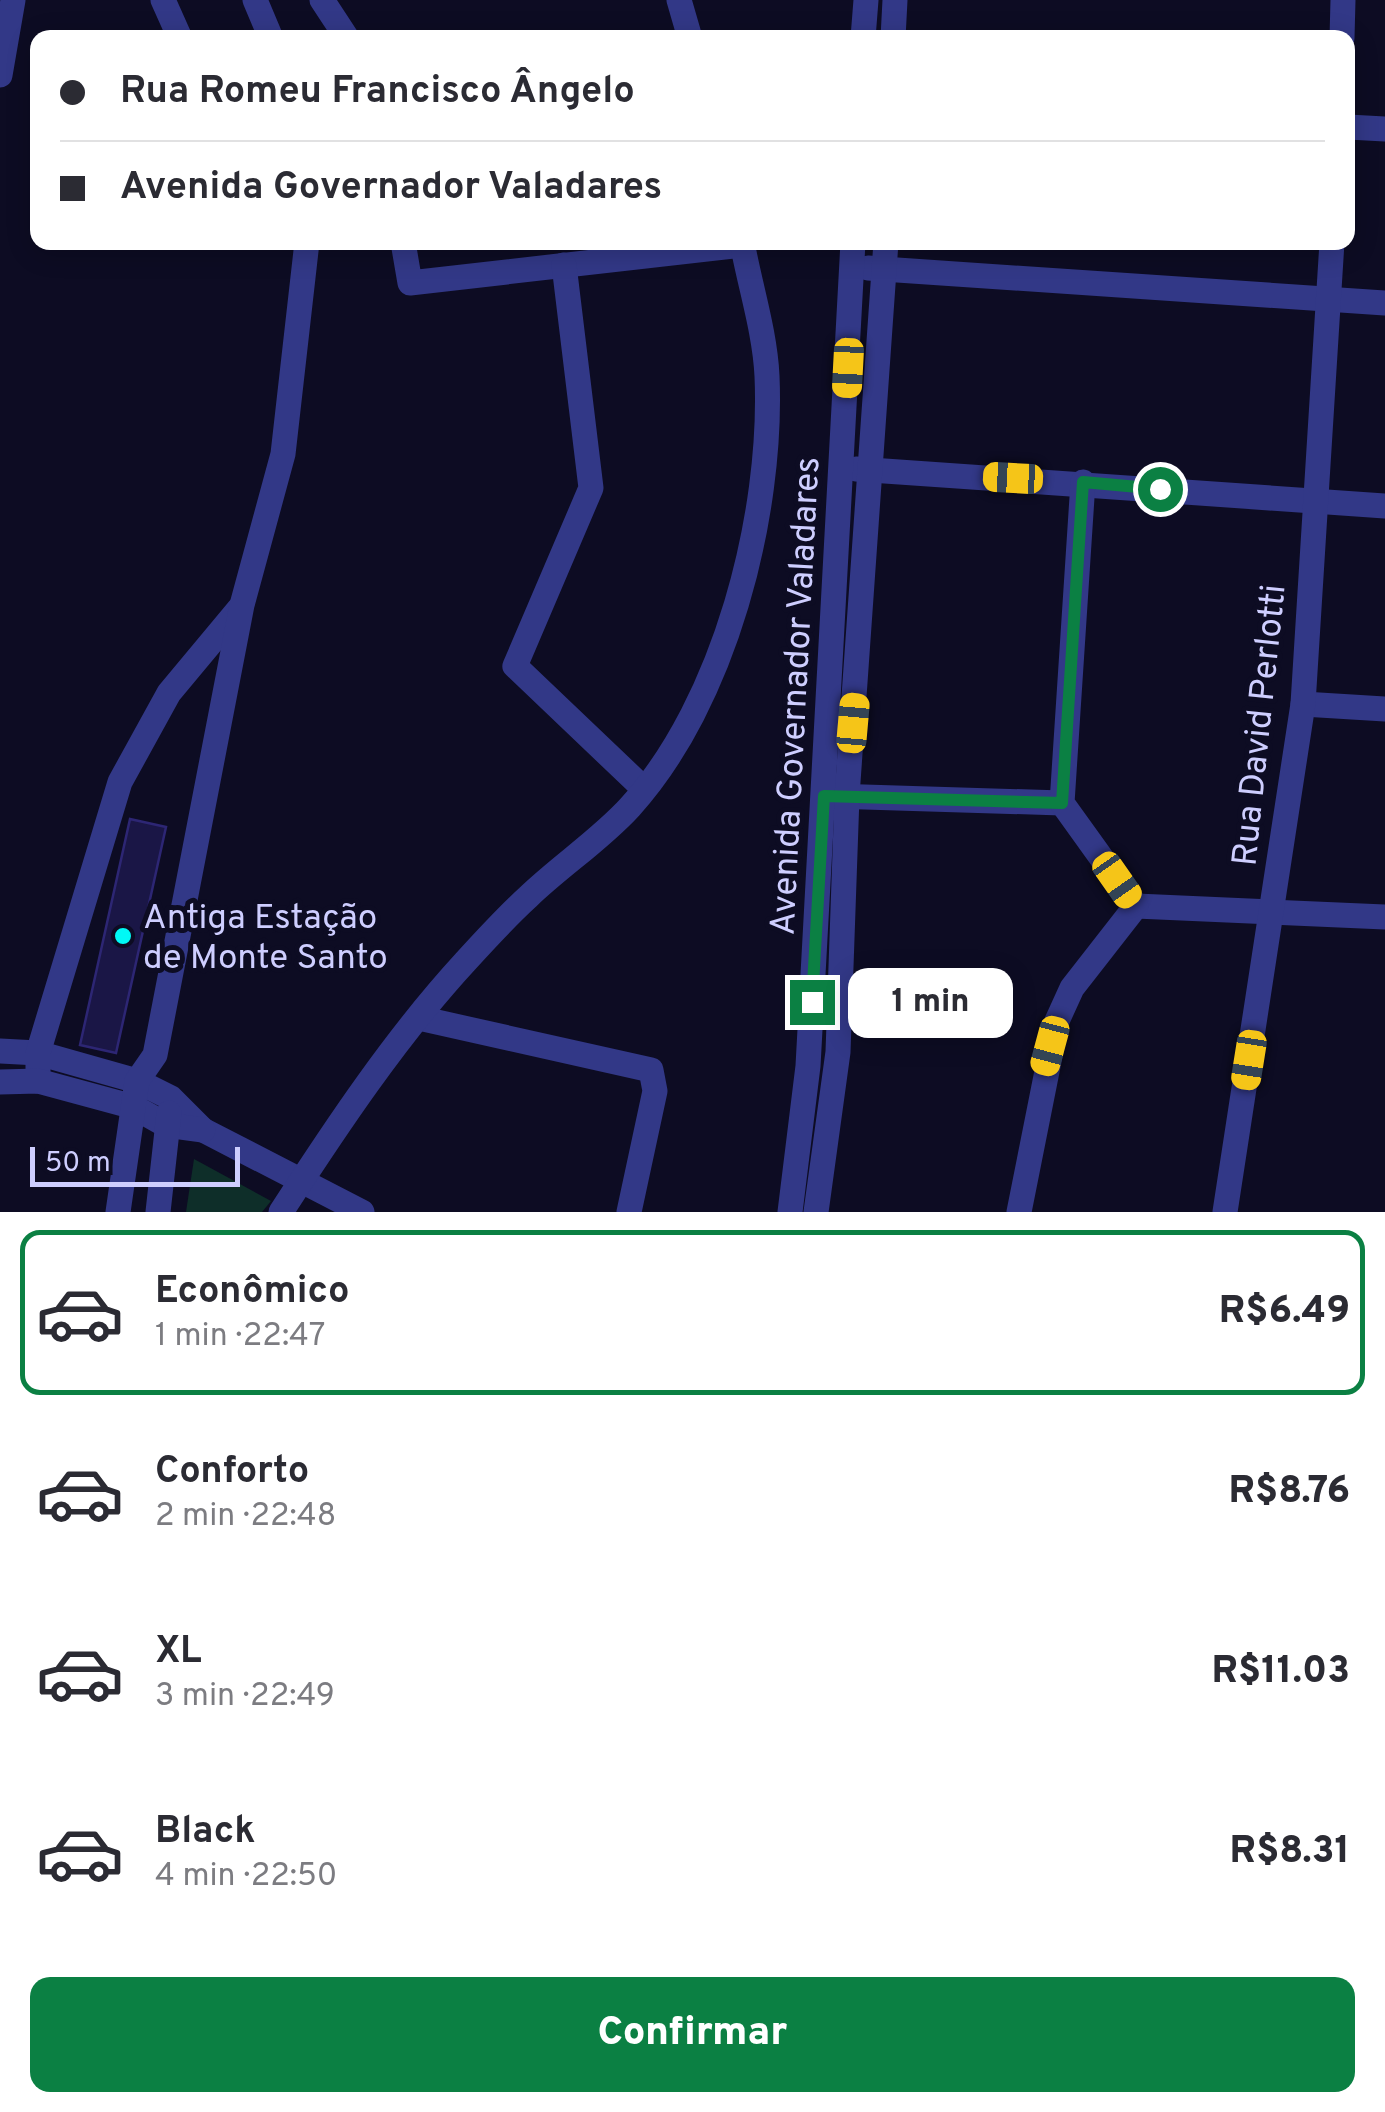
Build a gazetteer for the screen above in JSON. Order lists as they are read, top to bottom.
{
  "streets": {
    "street": ["Avenida Governador Valadares", "Rua David Perlotti"]
  },
  "places": ["Antiga Estação de Monte Santo"],
  "scale_bar": "50 m",
  "page": {
    "banner": ["Rua Romeu Francisco Ângelo", "Avenida Governador Valadares"],
    "bubble": "1 min",
    "scale": "50 m",
    "list": [
      {
        "name": "Econômico",
        "note": "1 min · 22:47",
        "value": "R$6.49"
      },
      {
        "name": "Conforto",
        "note": "2 min · 22:48",
        "value": "R$8.76"
      },
      {
        "name": "XL",
        "note": "3 min · 22:49",
        "value": "R$11.03"
      },
      {
        "name": "Black",
        "note": "4 min · 22:50",
        "value": "R$8.31"
      }
    ],
    "buttons": "Confirmar"
  }
}
